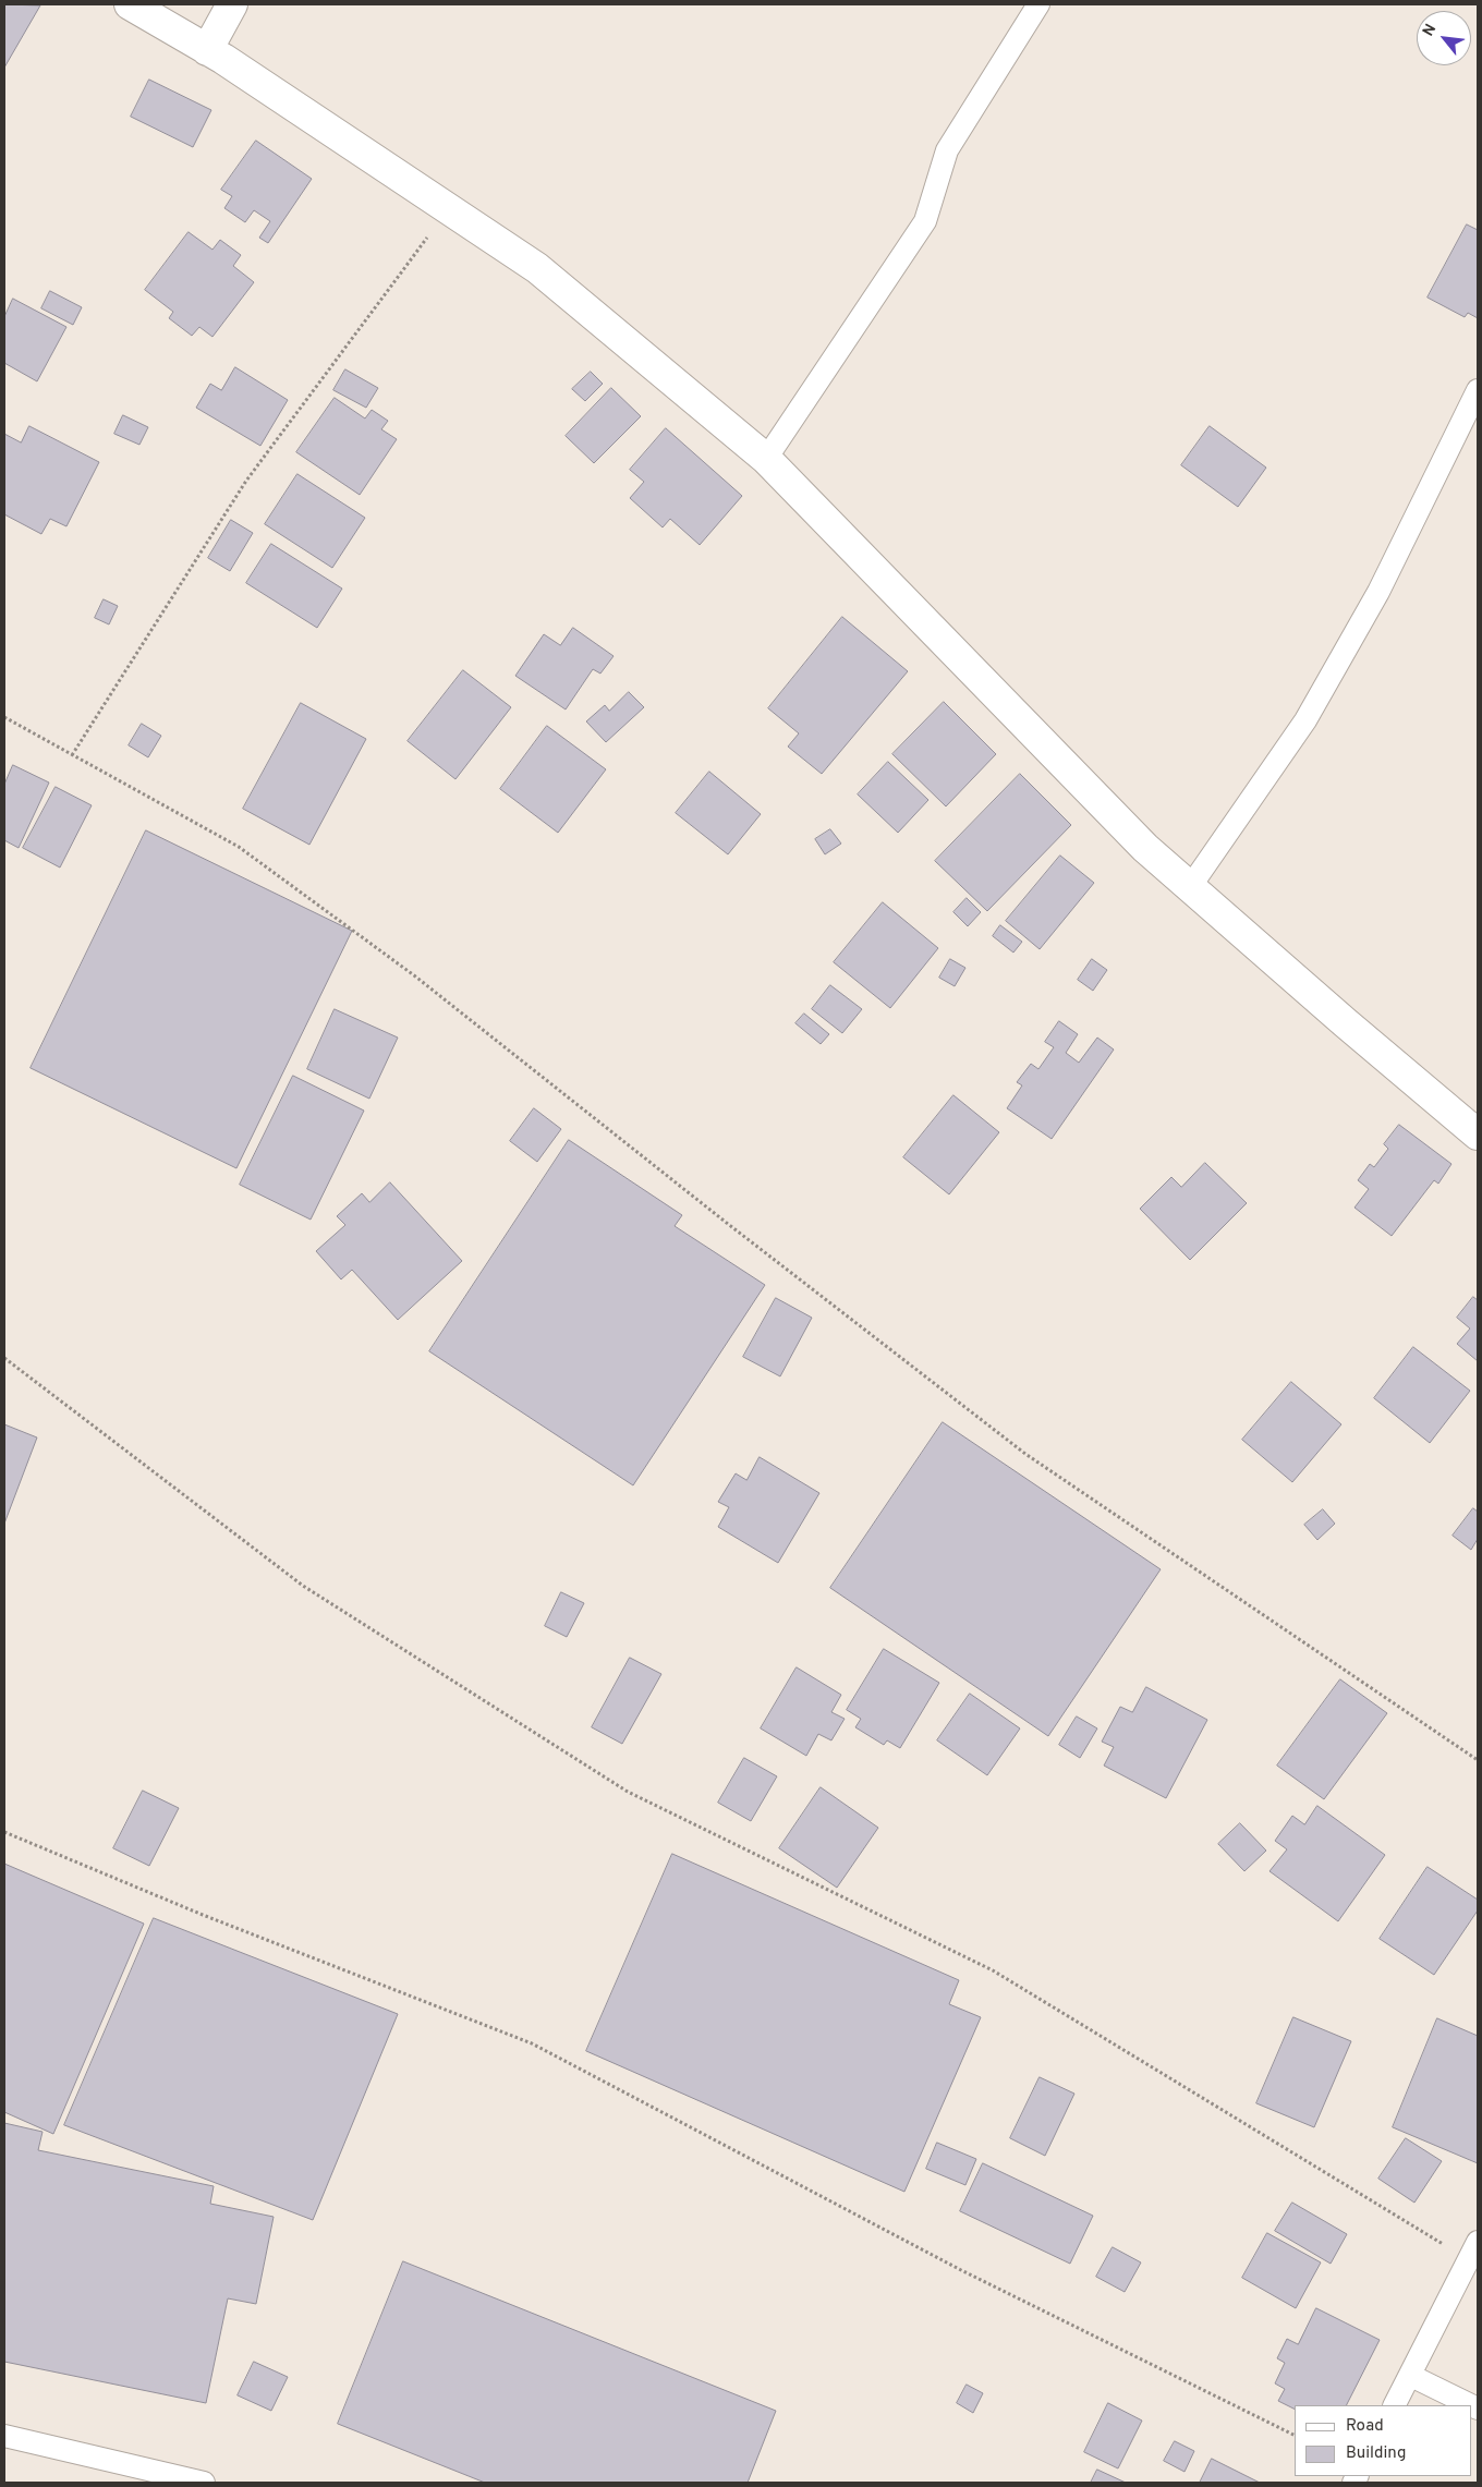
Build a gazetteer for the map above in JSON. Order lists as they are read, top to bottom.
{
  "legend": ["Road", "Building"],
  "north": "top left"
}
